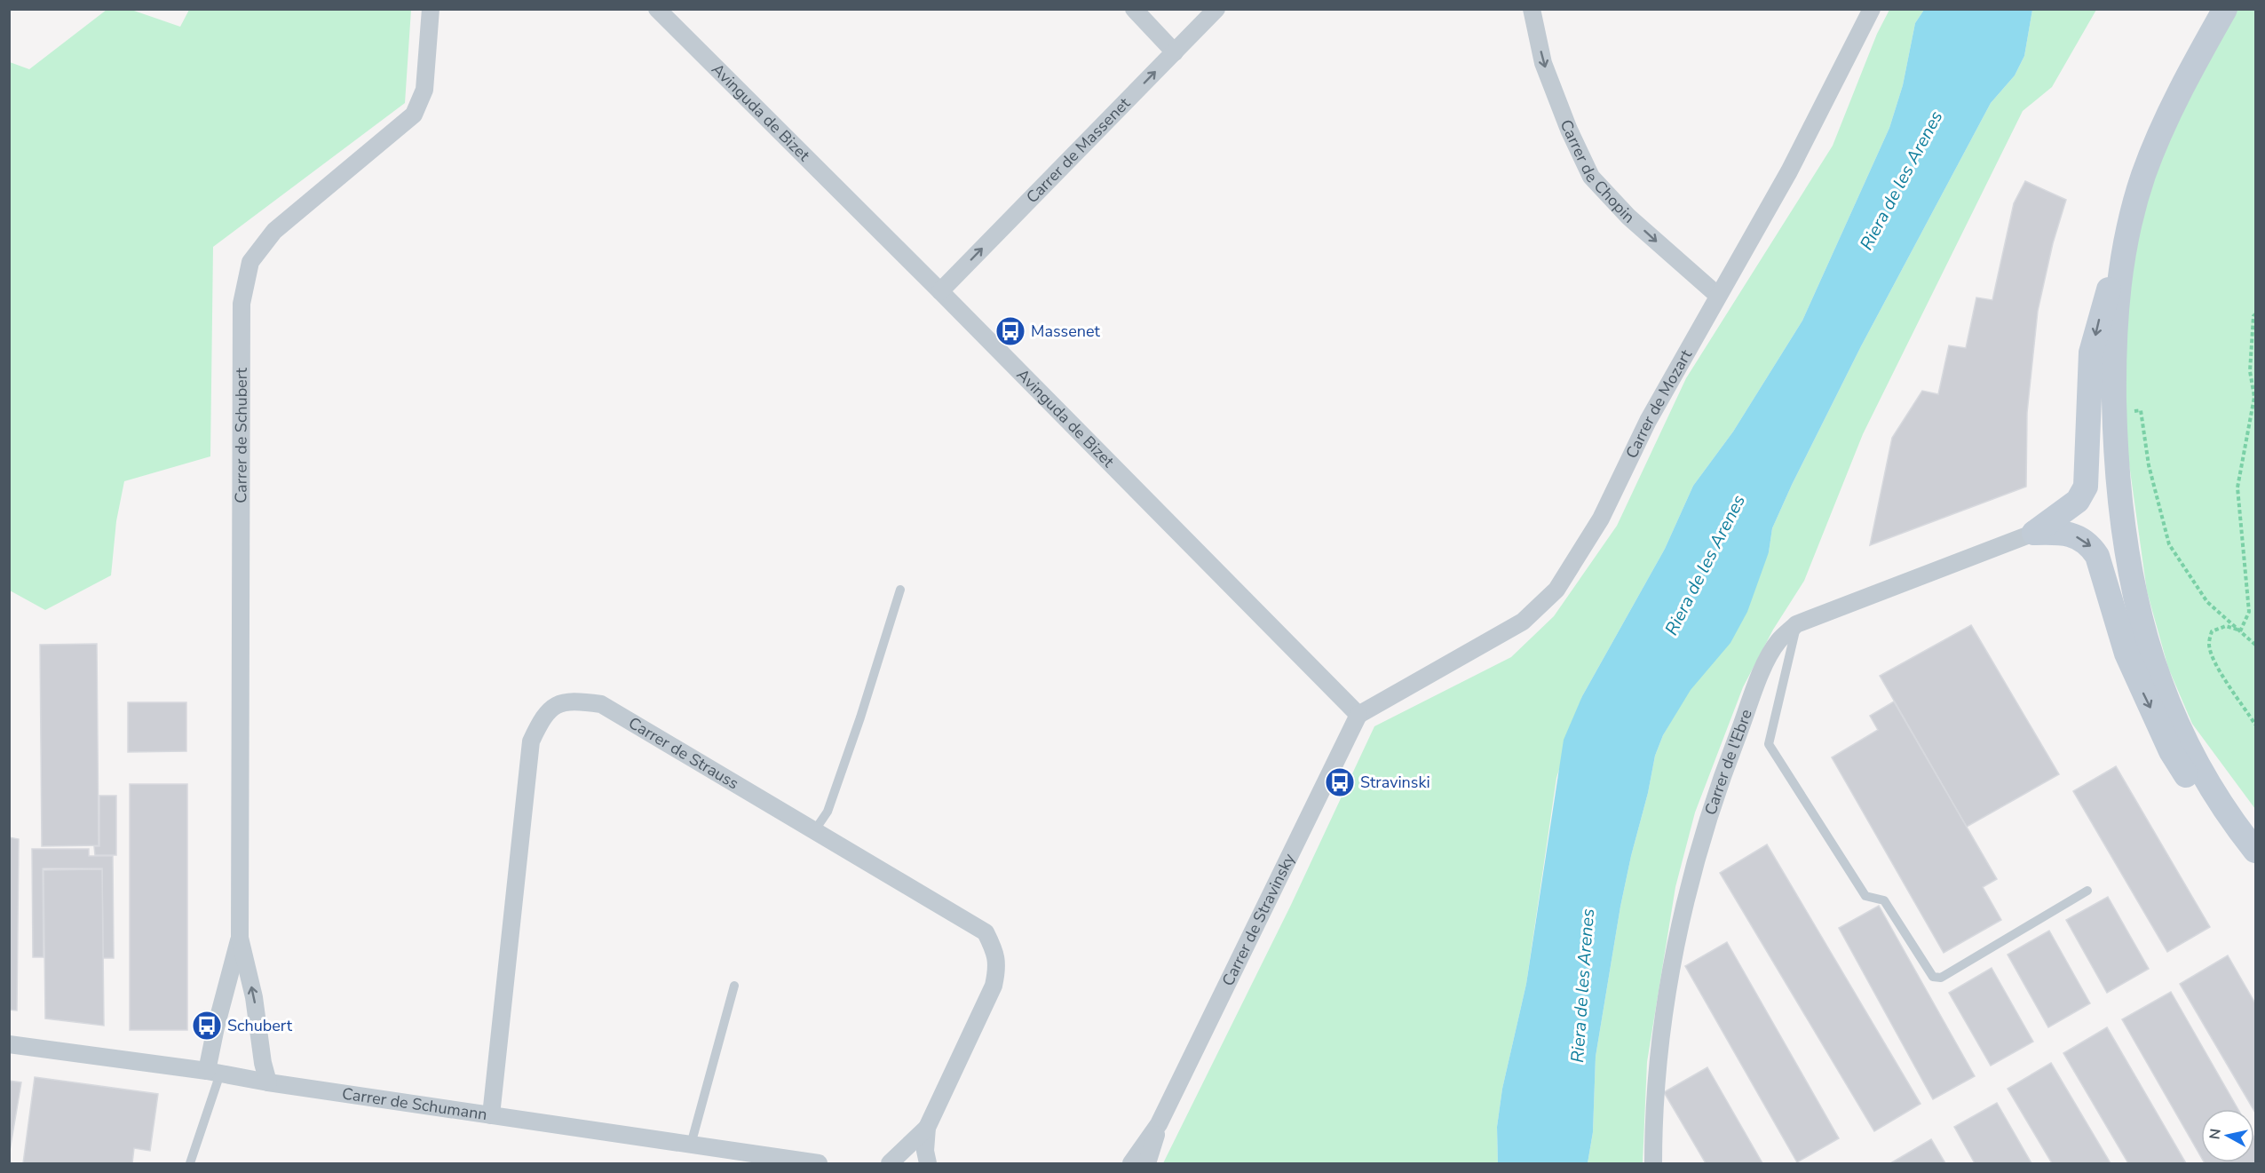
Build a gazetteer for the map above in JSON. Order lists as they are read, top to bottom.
{
  "streets": {
    "street": [
      "Avinguda de Bizet",
      "Carrer de Massenet",
      "Carrer de Chopin",
      "Carrer de Mozart",
      "Carrer de Schubert",
      "Carrer de Strauss",
      "Carrer de l'Ebre",
      "Carrer de Stravinsky",
      "Carrer de Schumann"
    ]
  },
  "crossings": [
    ["Avinguda de Bizet", "Carrer de Massenet"],
    ["Avinguda de Bizet", "Carrer de Mozart"],
    ["Avinguda de Bizet", "Carrer de Stravinsky"],
    ["Carrer de Chopin", "Carrer de Mozart"],
    ["Carrer de Mozart", "Carrer de Stravinsky"],
    ["Carrer de Schubert", "Carrer de Schumann"],
    ["Carrer de Strauss", "Carrer de Schumann"]
  ],
  "one_way": ["Carrer de Massenet", "Carrer de Chopin"],
  "water": ["Riera de les Arenes"],
  "places": {
    "bus stop": ["Massenet", "Stravinski", "Schubert"]
  },
  "north": "left"
}
